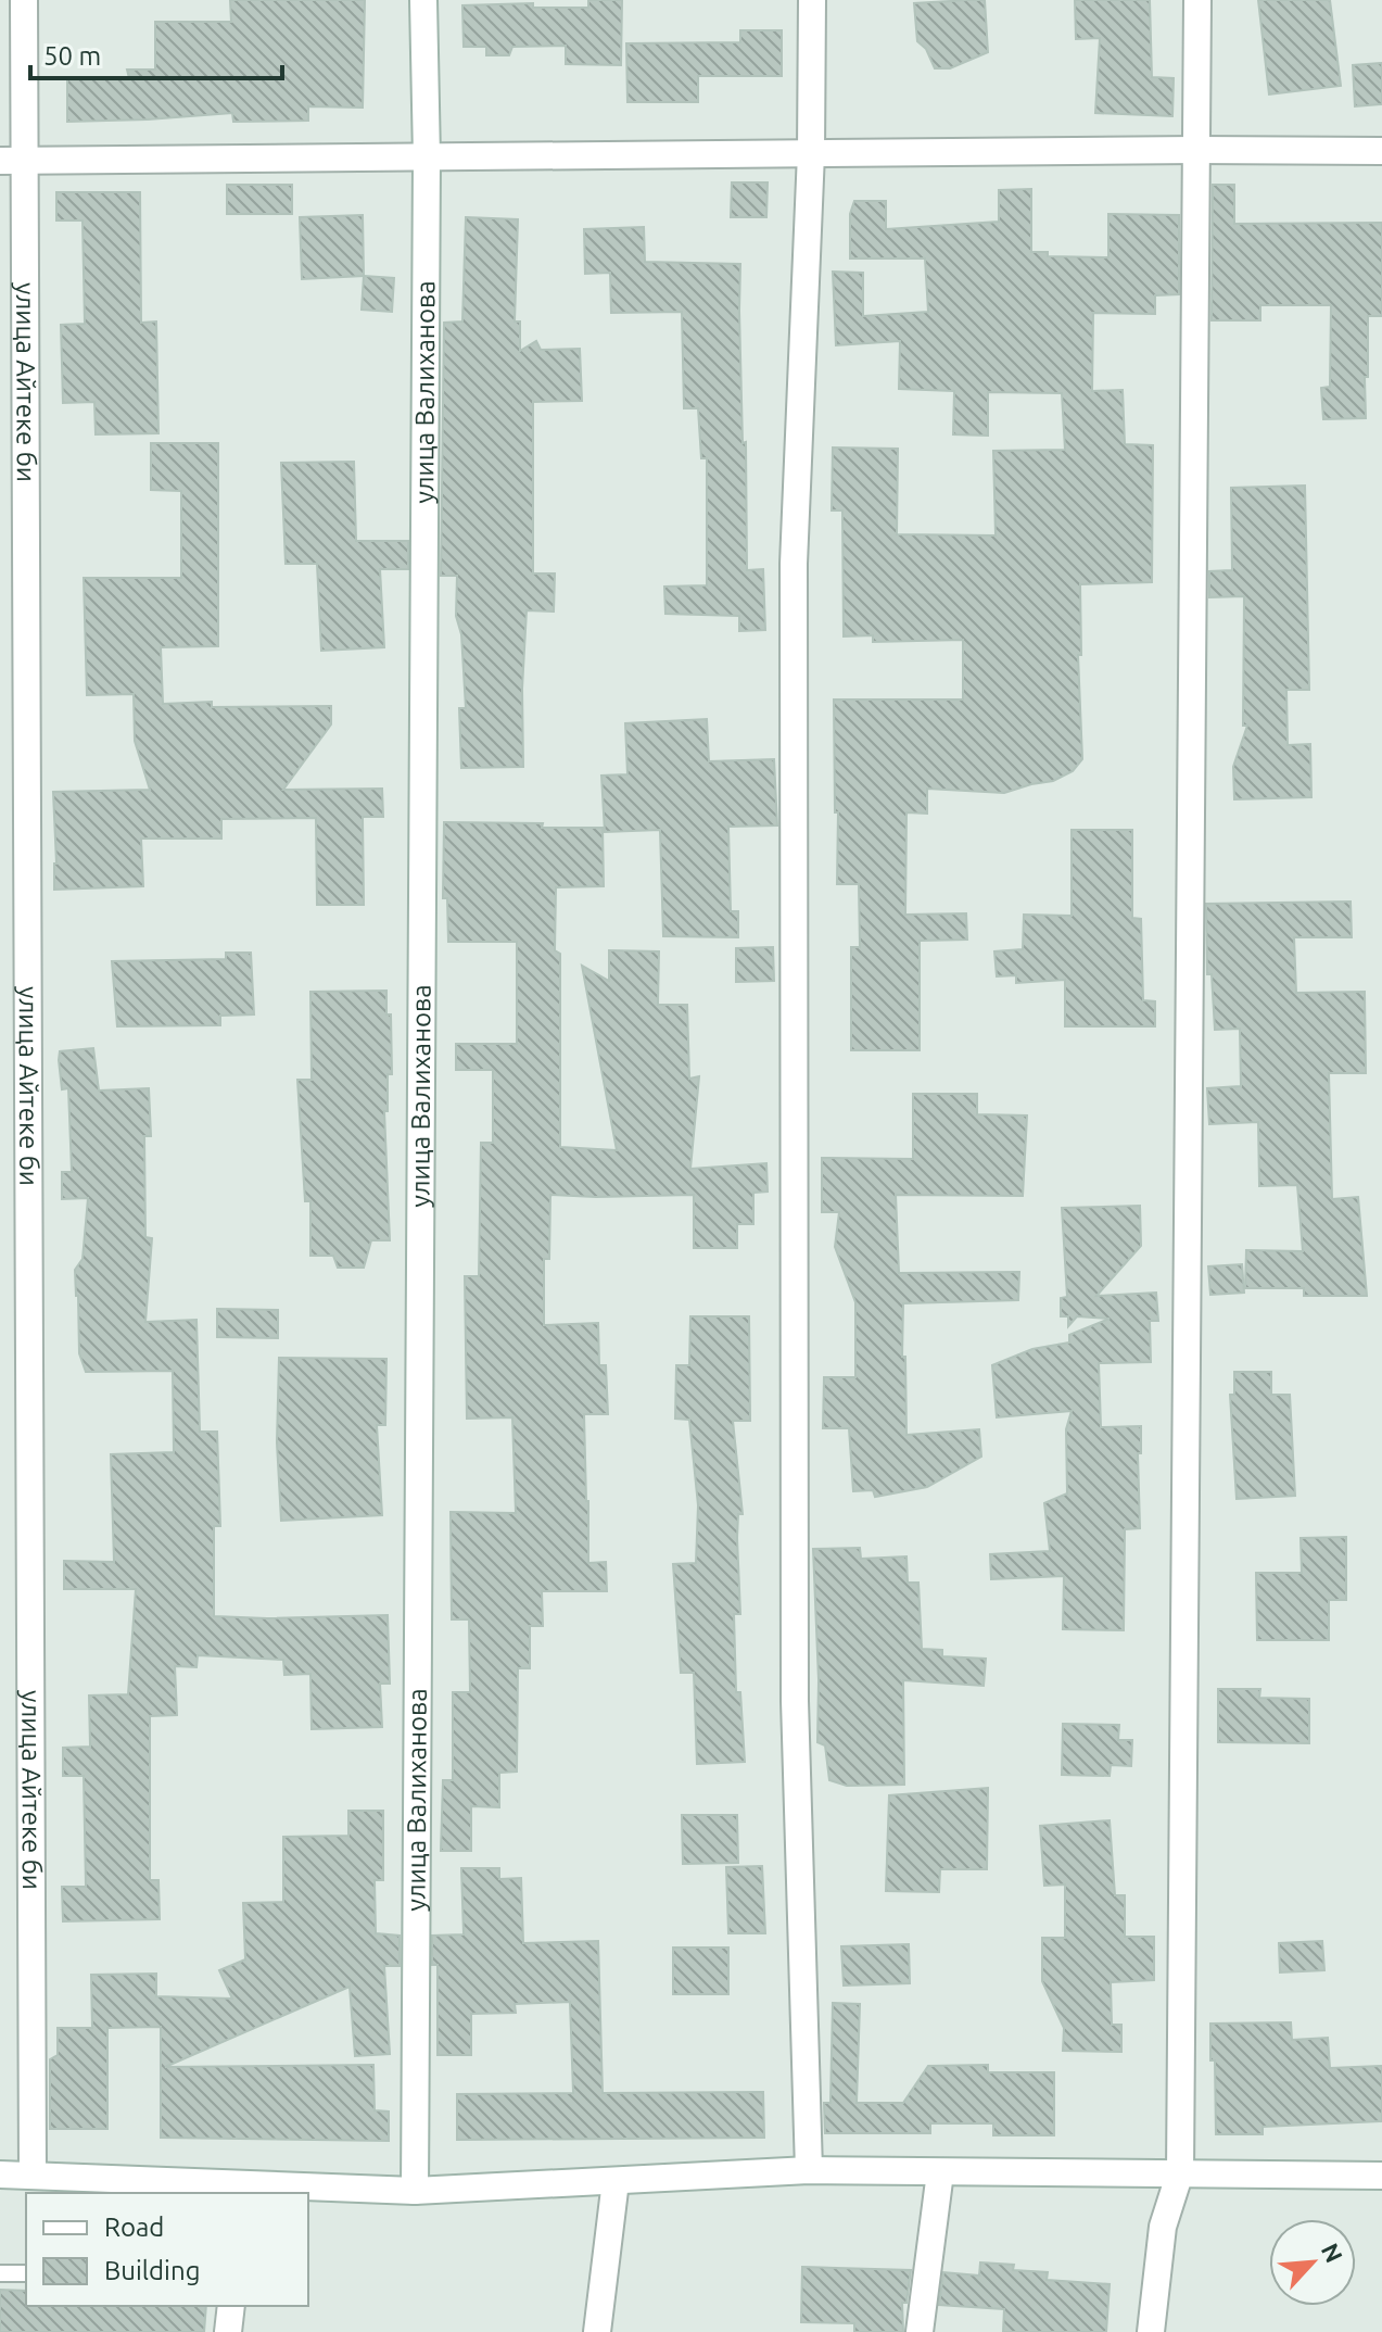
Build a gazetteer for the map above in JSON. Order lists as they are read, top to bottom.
{
  "streets": {
    "street": ["улица Айтеке би", "улица Валиханова"]
  },
  "legend": ["Road", "Building"],
  "scale_bar": "50 m",
  "north": "top right"
}
